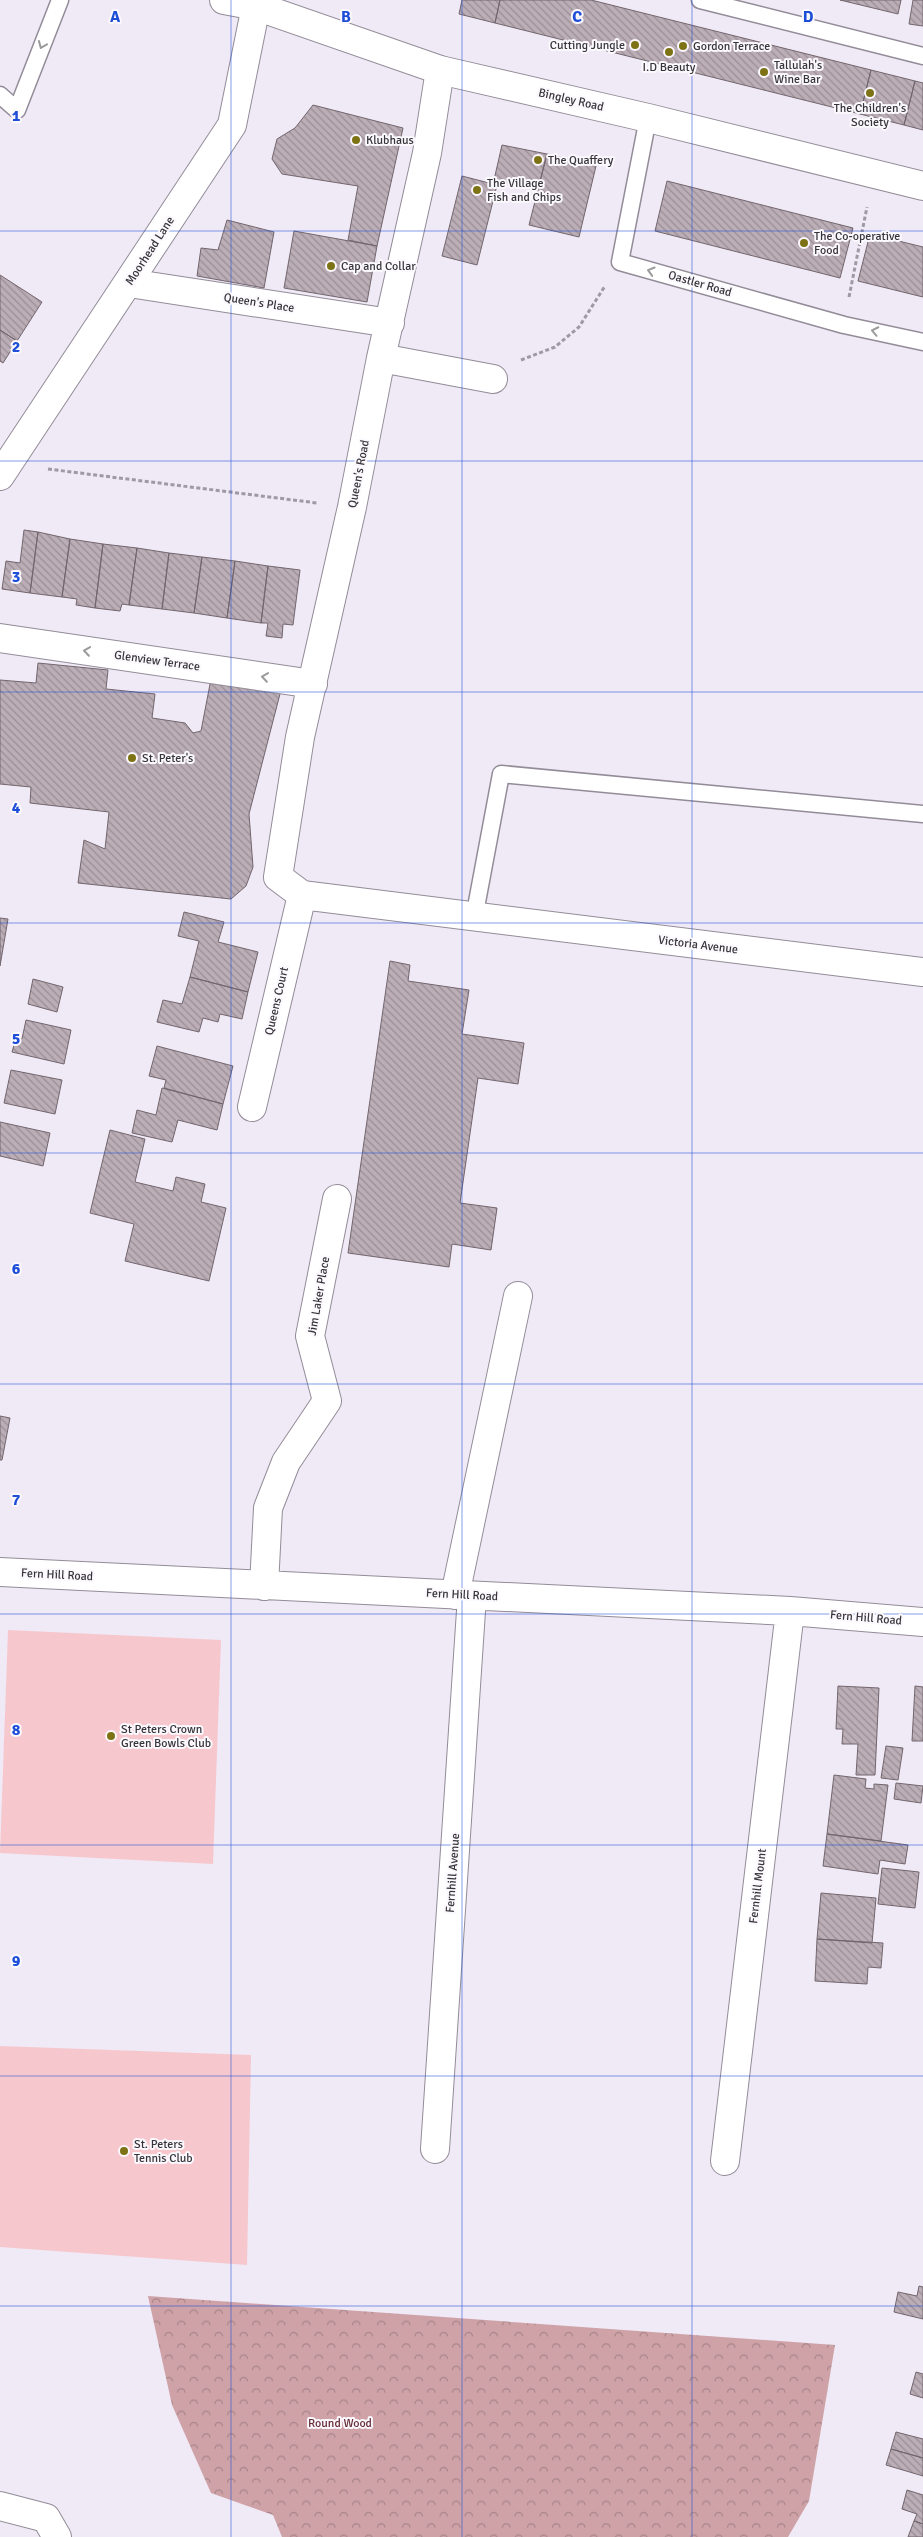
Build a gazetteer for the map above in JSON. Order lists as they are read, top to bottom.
{
  "streets": {
    "main road": [
      "Bingley Road",
      "Moorhead Lane",
      "Queen's Place",
      "Queen's Road",
      "Glenview Terrace",
      "Victoria Avenue",
      "Queens Court",
      "Jim Laker Place",
      "Fern Hill Road",
      "Fernhill Avenue",
      "Fernhill Mount"
    ],
    "lane": ["Oastler Road"]
  },
  "crossings": [
    ["Bingley Road", "Moorhead Lane"],
    ["Bingley Road", "Queen's Road"],
    ["Moorhead Lane", "Queen's Place"],
    ["Queen's Place", "Queen's Road"],
    ["Queen's Road", "Glenview Terrace"],
    ["Queen's Road", "Victoria Avenue"],
    ["Queen's Road", "Queens Court"],
    ["Victoria Avenue", "Queens Court"],
    ["Jim Laker Place", "Fern Hill Road"],
    ["Fern Hill Road", "Fernhill Avenue"],
    ["Fern Hill Road", "Fernhill Mount"]
  ],
  "one_way": ["Oastler Road", "Glenview Terrace"],
  "parks": ["Round Wood"],
  "places": [
    "Cutting Jungle",
    "Gordon Terrace",
    "I.D Beauty",
    "Tallulah's Wine Bar",
    "The Children's Society",
    "Klubhaus",
    "The Quaffery",
    "The Village Fish and Chips",
    "The Co-operative Food",
    "Cap and Collar",
    "St. Peter's",
    "St Peters Crown Green Bowls Club",
    "St. Peters Tennis Club"
  ],
  "grid": {
    "columns": [
      "A",
      "B",
      "C",
      "D"
    ],
    "rows": [
      "1",
      "2",
      "3",
      "4",
      "5",
      "6",
      "7",
      "8",
      "9"
    ]
  }
}
